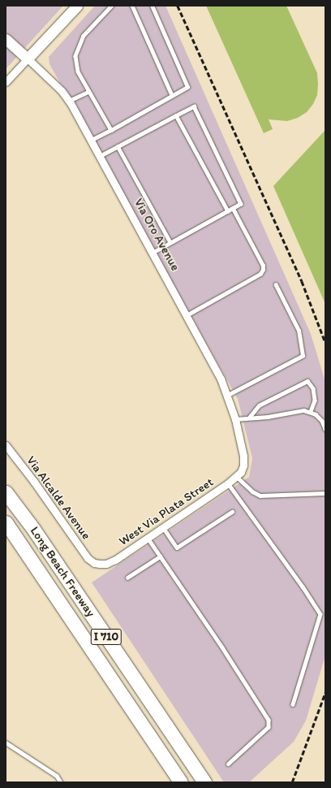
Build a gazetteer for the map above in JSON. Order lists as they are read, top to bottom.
{
  "streets": {
    "highway": ["Long Beach Freeway", "I 710"],
    "street": ["Via Oro Avenue", "Via Alcalde Avenue", "West Via Plata Street"]
  },
  "crossings": [
    ["Via Oro Avenue", "West Via Plata Street"],
    ["Via Alcalde Avenue", "West Via Plata Street"]
  ]
}
